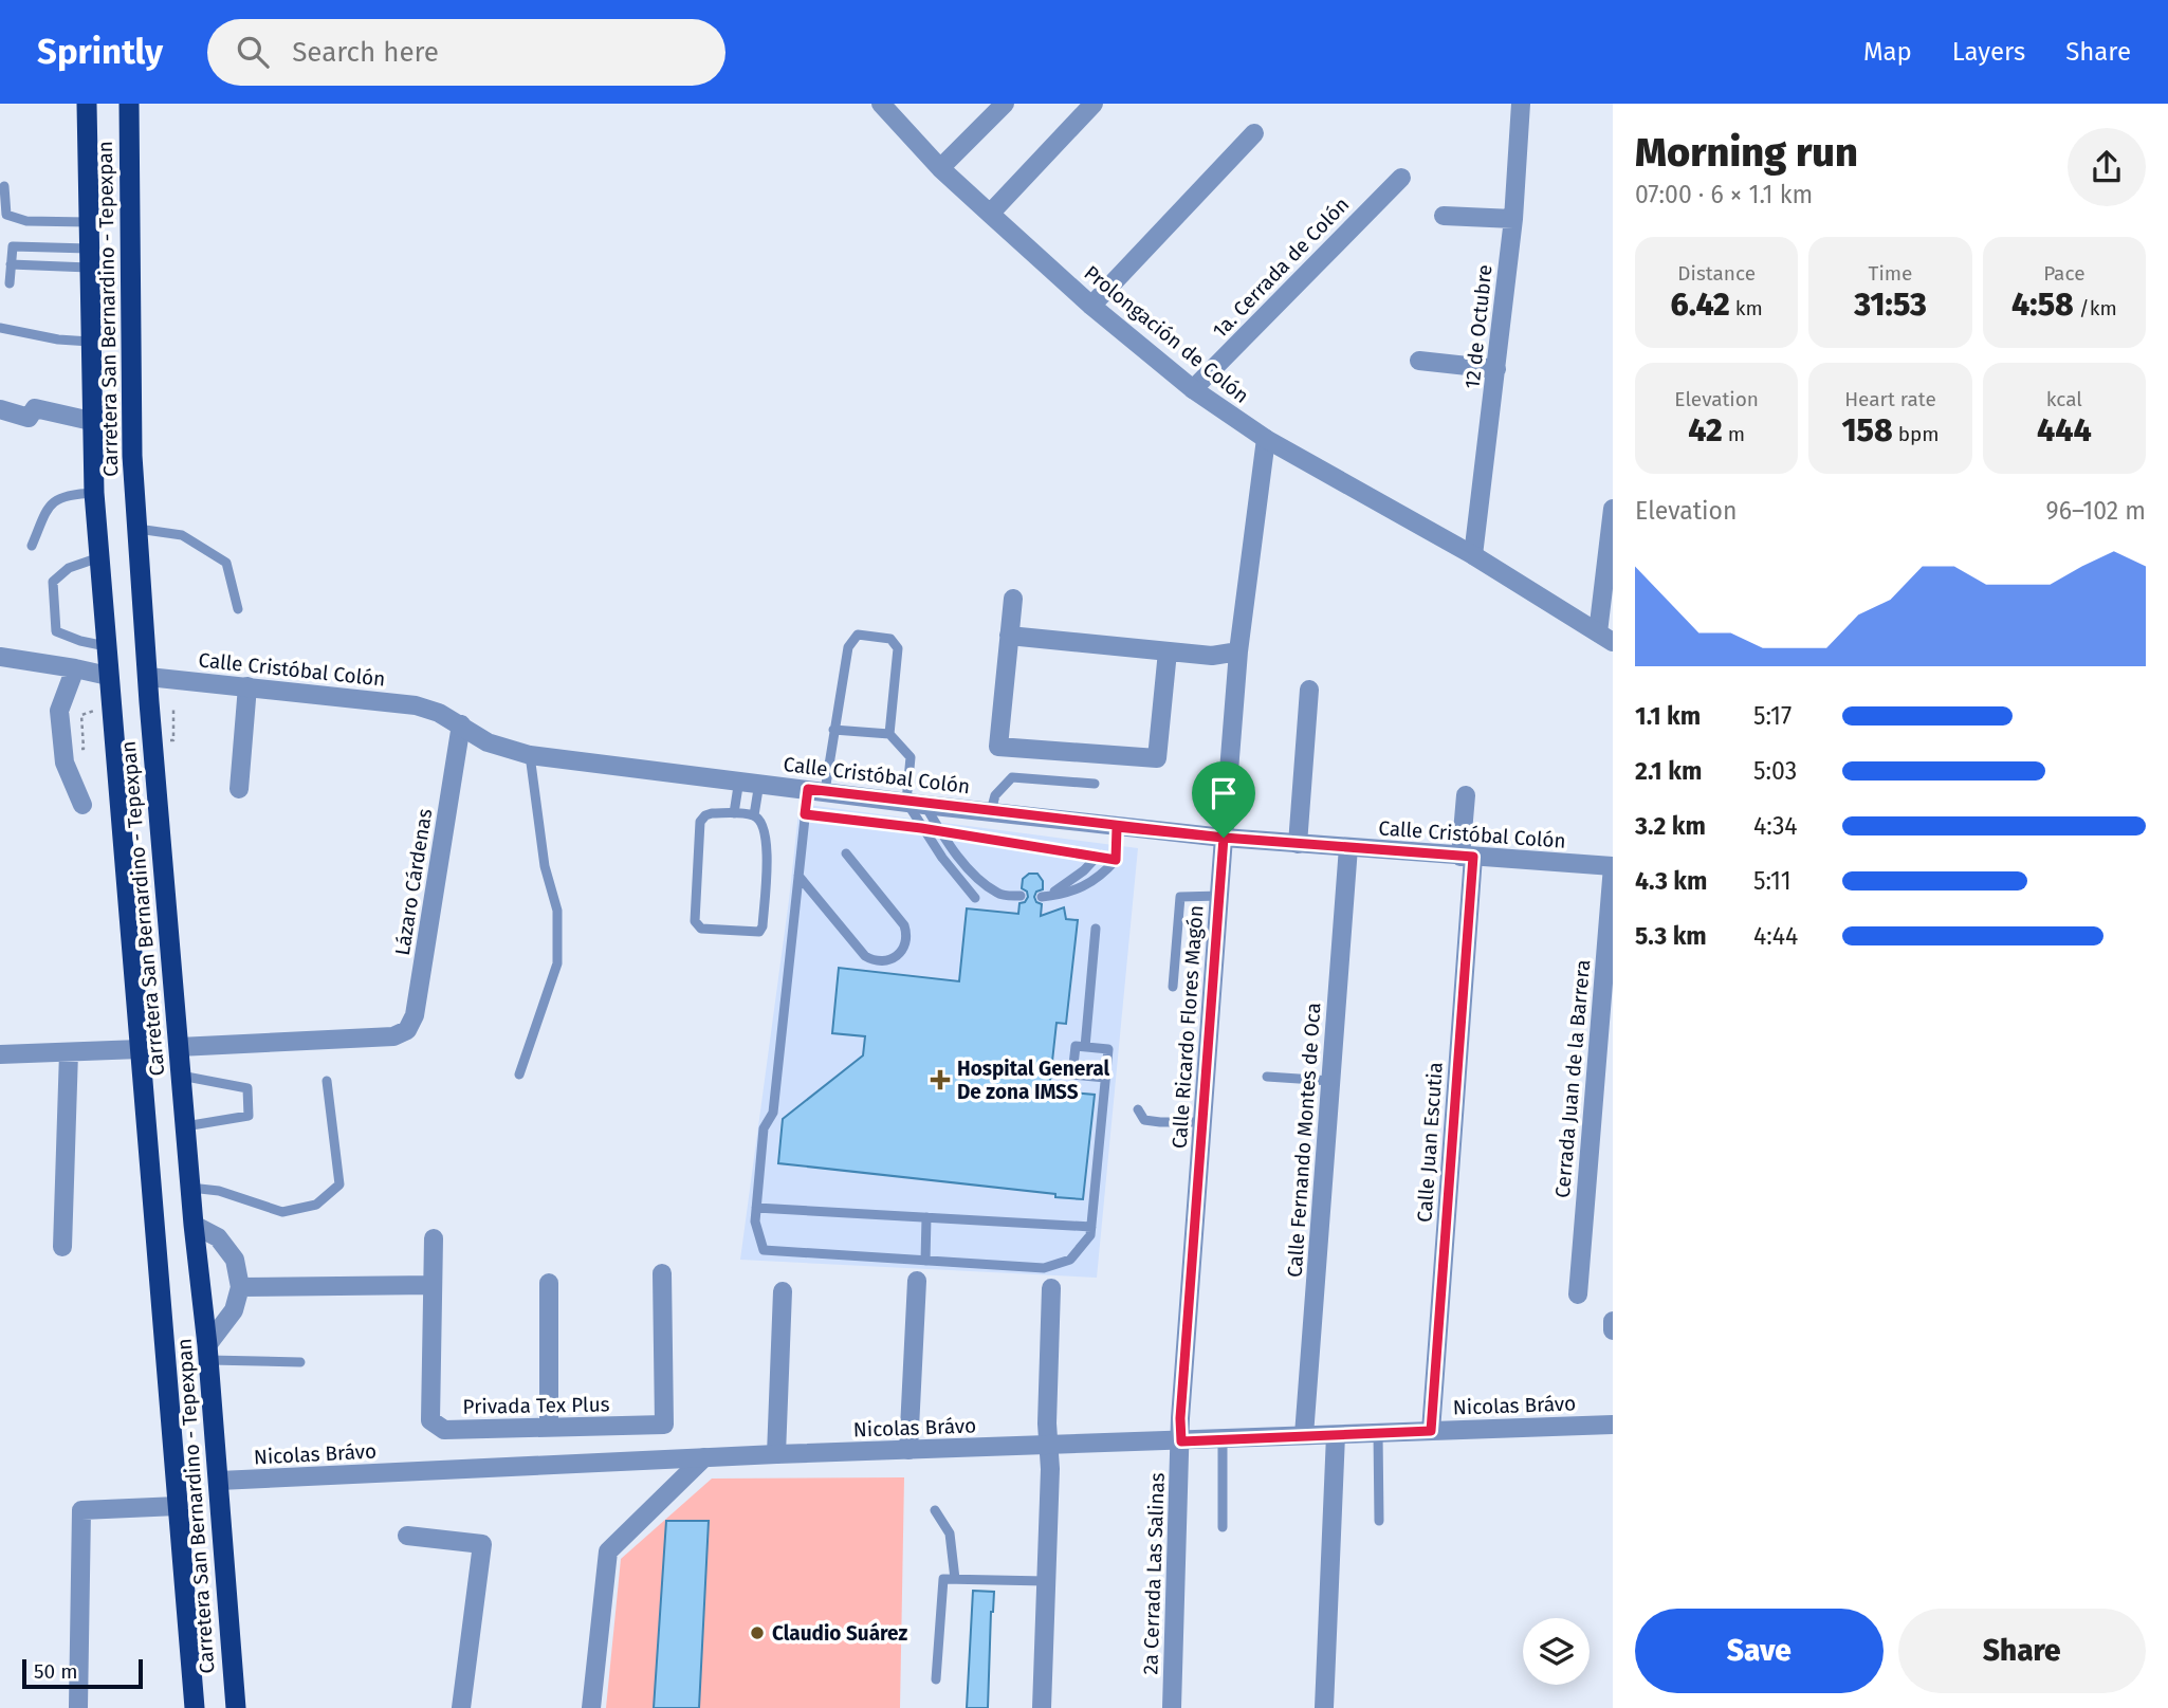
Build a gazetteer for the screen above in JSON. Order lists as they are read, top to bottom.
{
  "streets": {
    "highway": ["Carretera San Bernardino - Tepexpan"],
    "street": [
      "1a. Cerrada de Colón",
      "12 de Octubre",
      "Prolongación de Colón",
      "Calle Cristóbal Colón",
      "Lázaro Cárdenas",
      "Calle Ricardo Flores Magón",
      "Cerrada Juan de la Barrera",
      "Calle Fernando Montes de Oca",
      "Calle Juan Escutia",
      "Privada Tex Plus",
      "Nicolas Brávo",
      "2a Cerrada Las Salinas"
    ]
  },
  "crossings": [
    ["1a. Cerrada de Colón", "Prolongación de Colón"],
    ["Carretera San Bernardino - Tepexpan", "Calle Cristóbal Colón"],
    ["Carretera San Bernardino - Tepexpan", "Lázaro Cárdenas"],
    ["Carretera San Bernardino - Tepexpan", "Nicolas Brávo"],
    ["12 de Octubre", "Prolongación de Colón"],
    ["Prolongación de Colón", "Calle Ricardo Flores Magón"],
    ["Calle Cristóbal Colón", "Lázaro Cárdenas"],
    ["Calle Cristóbal Colón", "Calle Ricardo Flores Magón"],
    ["Calle Cristóbal Colón", "Cerrada Juan de la Barrera"],
    ["Calle Cristóbal Colón", "Calle Fernando Montes de Oca"],
    ["Calle Cristóbal Colón", "Calle Juan Escutia"],
    ["Calle Ricardo Flores Magón", "Nicolas Brávo"],
    ["Calle Ricardo Flores Magón", "2a Cerrada Las Salinas"],
    ["Calle Fernando Montes de Oca", "Nicolas Brávo"],
    ["Calle Juan Escutia", "Nicolas Brávo"],
    ["Nicolas Brávo", "2a Cerrada Las Salinas"]
  ],
  "places": {
    "health": ["Hospital General De zona IMSS"],
    "other": ["Claudio Suárez"]
  },
  "scale_bar": "50 m",
  "page": {
    "header": "Sprintly",
    "search": "Search here",
    "nav": ["Map", "Layers", "Share"],
    "heading": ["Morning run", "07:00 · 6 × 1.1 km"],
    "stats": [
      ["Distance", "6.42 km"],
      ["Time", "31:53"],
      ["Pace", "4:58 /km"],
      ["Elevation", "42 m"],
      ["Heart rate", "158 bpm"],
      ["kcal", "444"]
    ],
    "chart": ["Elevation", "96–102 m"],
    "list": [
      {
        "name": "1.1 km",
        "note": "5:17"
      },
      {
        "name": "2.1 km",
        "note": "5:03"
      },
      {
        "name": "3.2 km",
        "note": "4:34"
      },
      {
        "name": "4.3 km",
        "note": "5:11"
      },
      {
        "name": "5.3 km",
        "note": "4:44"
      }
    ],
    "buttons": ["Save", "Share"],
    "scale": "50 m"
  }
}
